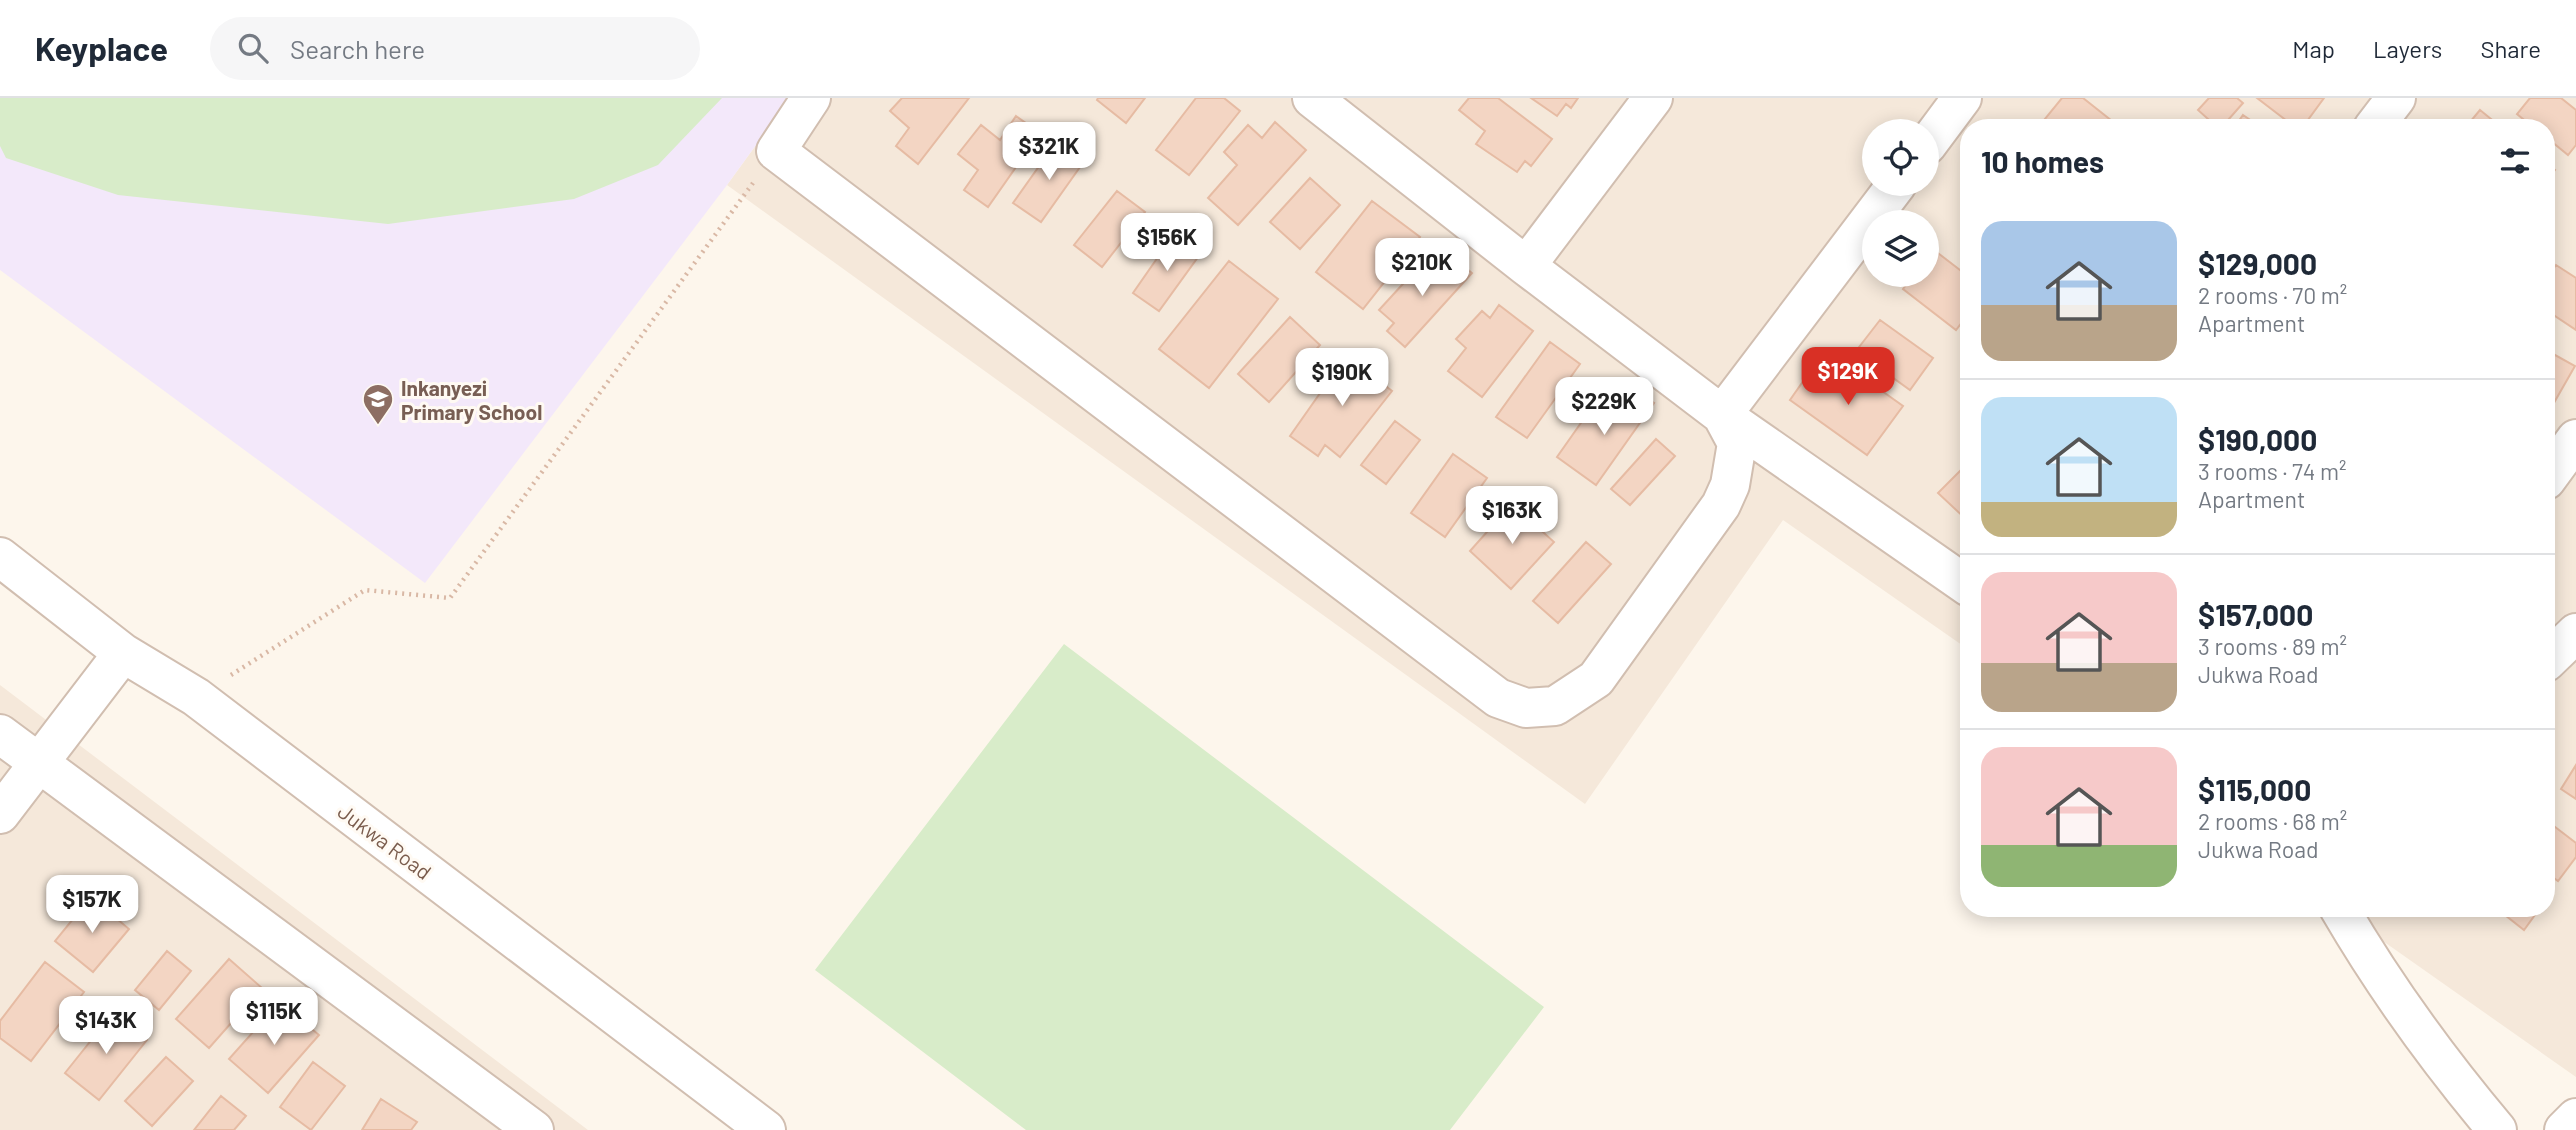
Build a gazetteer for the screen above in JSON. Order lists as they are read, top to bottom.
{
  "streets": {
    "street": ["Jukwa Road"]
  },
  "places": {
    "school or university": ["Inkanyezi Primary School"]
  },
  "page": {
    "header": "Keyplace",
    "search": "Search here",
    "nav": ["Map", "Layers", "Share"],
    "heading": "10 homes",
    "price": [
      "$321K",
      "$156K",
      "$210K",
      "$129K",
      "$190K",
      "$229K",
      "$163K",
      "$157K",
      "$115K",
      "$143K"
    ],
    "list": [
      {
        "name": "$129,000",
        "note": "2 rooms · 70 m² · Apartment"
      },
      {
        "name": "$190,000",
        "note": "3 rooms · 74 m² · Apartment"
      },
      {
        "name": "$157,000",
        "note": "3 rooms · 89 m² · Jukwa Road"
      },
      {
        "name": "$115,000",
        "note": "2 rooms · 68 m² · Jukwa Road"
      }
    ]
  }
}
